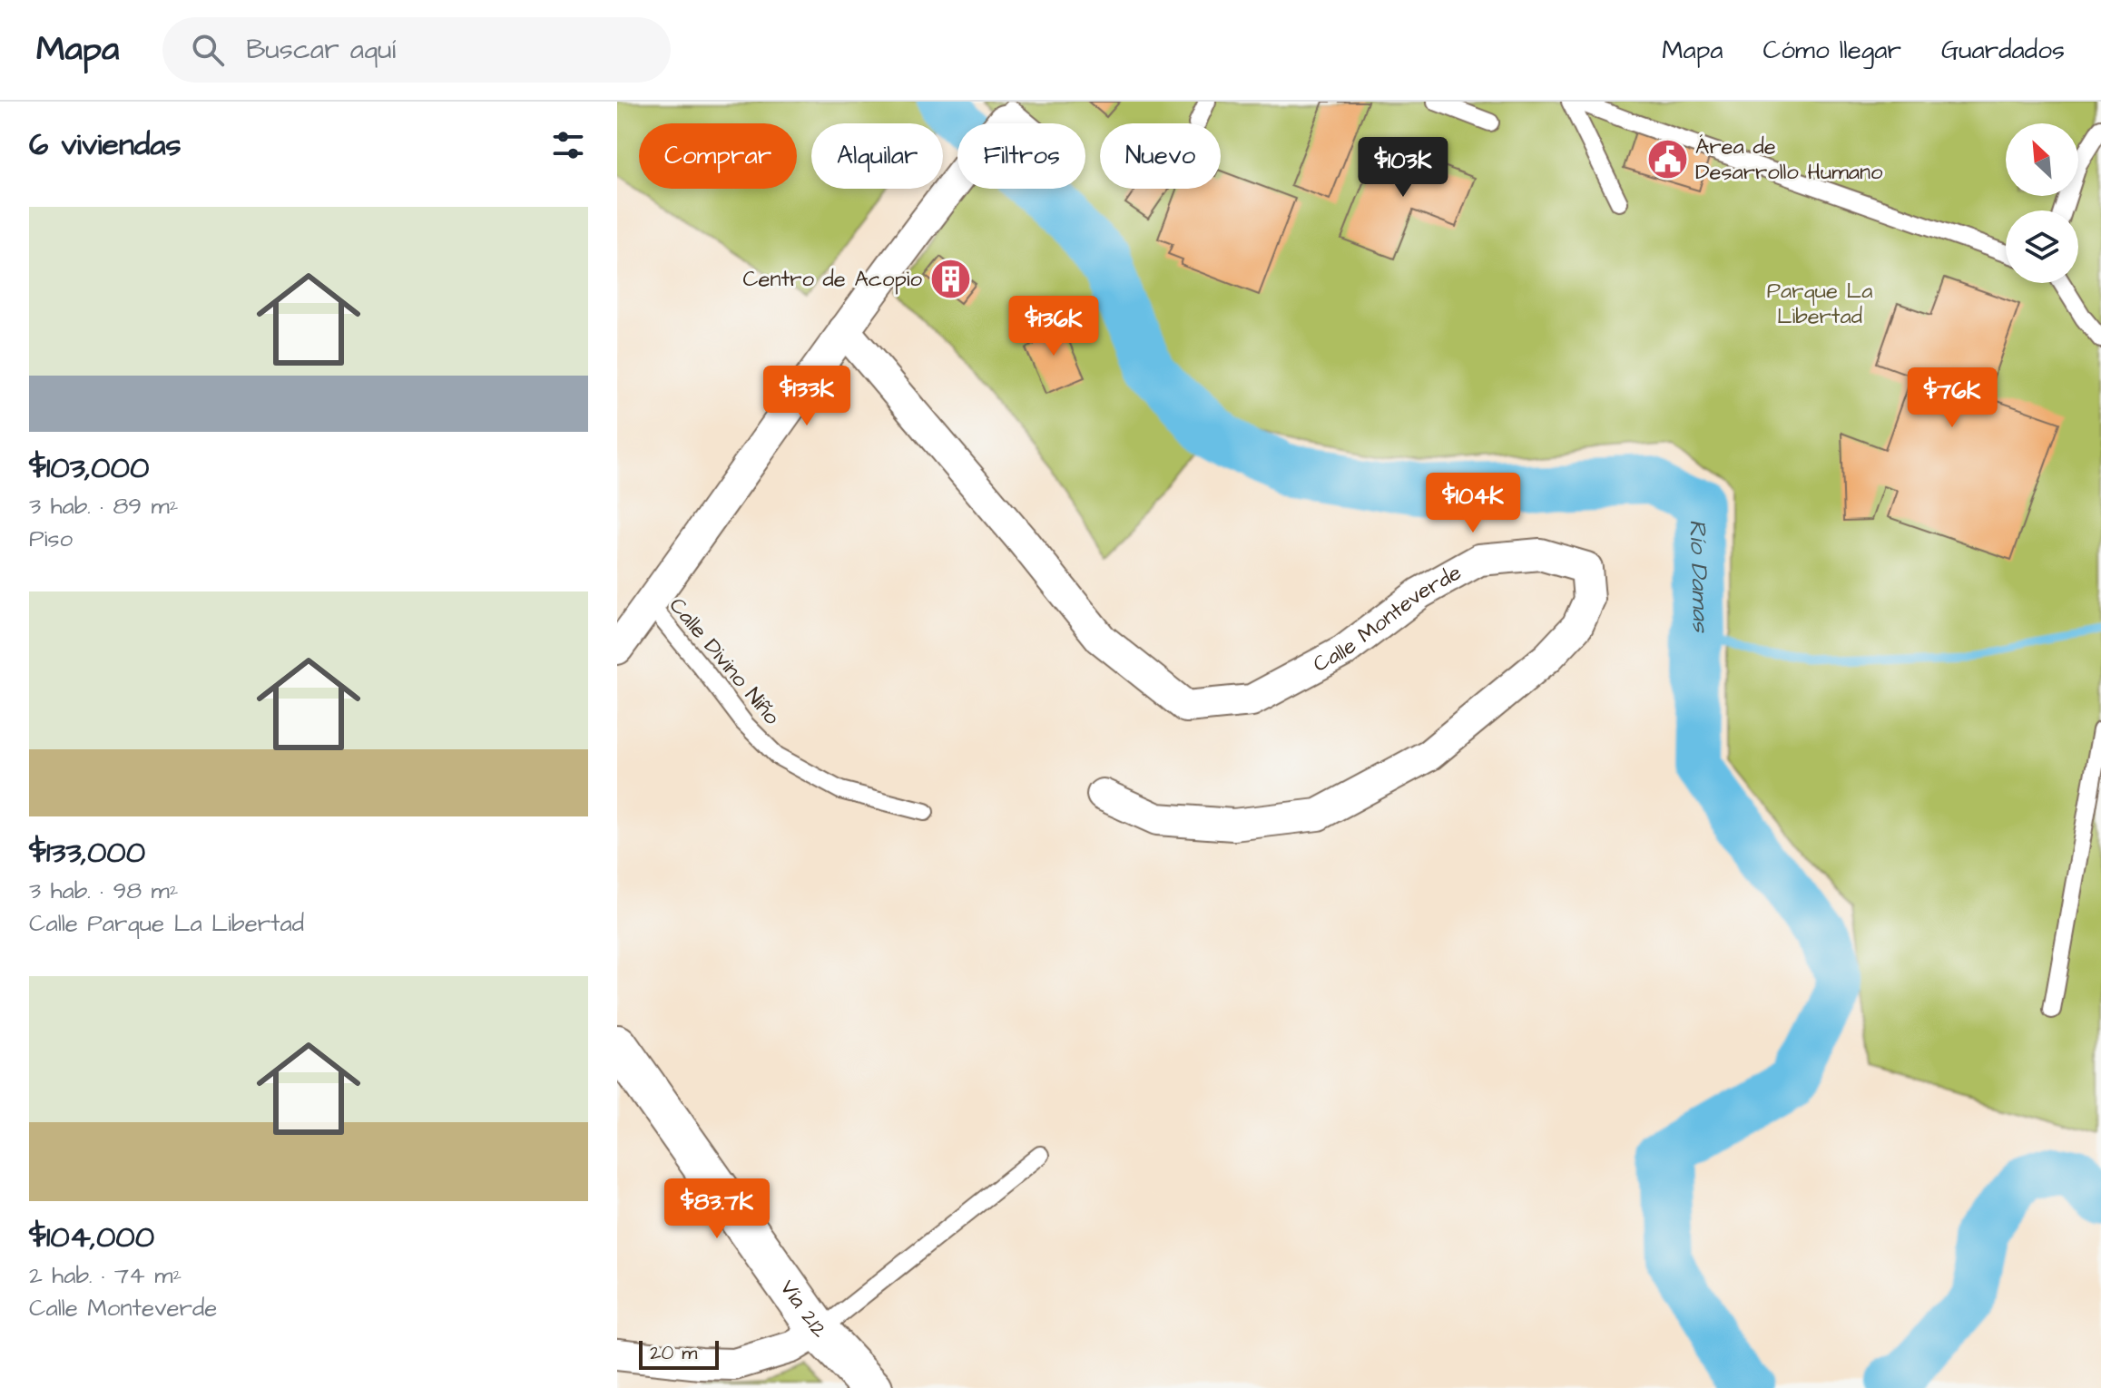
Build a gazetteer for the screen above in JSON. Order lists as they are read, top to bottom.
{
  "streets": {
    "main road": ["Vía 212"],
    "street": ["Calle Monteverde"],
    "lane": ["Calle Divino Niño"]
  },
  "water": ["Río Damas"],
  "parks": ["Parque La Libertad"],
  "places": {
    "public building": ["Área de Desarrollo Humano"],
    "building": ["Centro de Acopio"]
  },
  "scale_bar": "20 m",
  "north": "top left",
  "page": {
    "header": "Mapa",
    "search": "Buscar aquí",
    "nav": ["Mapa", "Cómo llegar", "Guardados"],
    "heading": "6 viviendas",
    "chip": [
      "Comprar",
      "Alquilar",
      "Filtros",
      "Nuevo"
    ],
    "price": [
      "$103K",
      "$136K",
      "$133K",
      "$76K",
      "$104K",
      "$83.7K"
    ],
    "list": [
      {
        "name": "$103,000",
        "note": "3 hab. · 89 m² · Piso"
      },
      {
        "name": "$133,000",
        "note": "3 hab. · 98 m² · Calle Parque La Libertad"
      },
      {
        "name": "$104,000",
        "note": "2 hab. · 74 m² · Calle Monteverde"
      }
    ],
    "scale": "20 m"
  }
}
